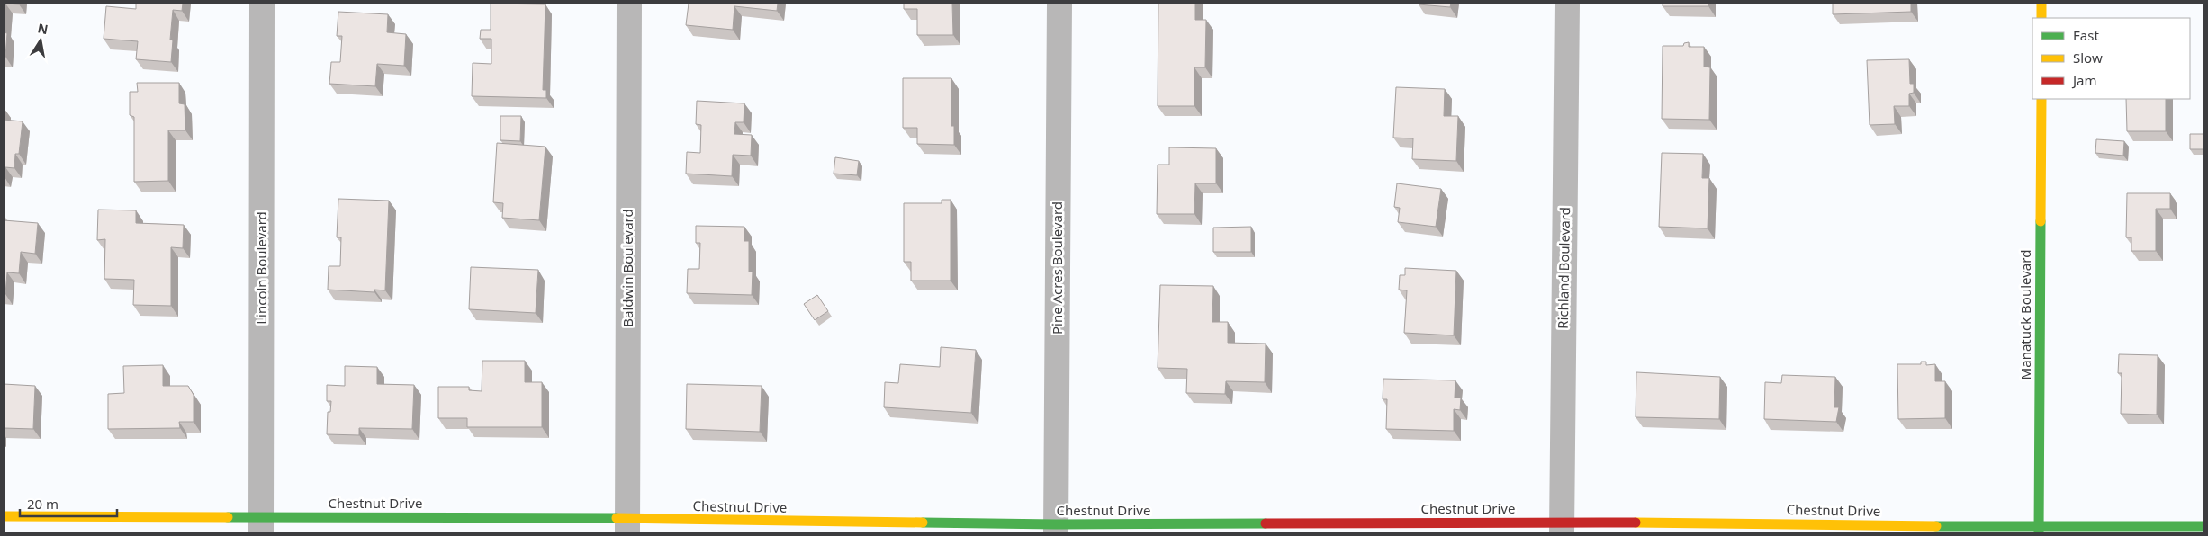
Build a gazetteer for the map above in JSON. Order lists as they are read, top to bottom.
{
  "streets": {
    "street": [
      "Lincoln Boulevard",
      "Baldwin Boulevard",
      "Pine Acres Boulevard",
      "Richland Boulevard",
      "Manatuck Boulevard",
      "Chestnut Drive"
    ]
  },
  "crossings": [
    ["Lincoln Boulevard", "Chestnut Drive"],
    ["Baldwin Boulevard", "Chestnut Drive"],
    ["Pine Acres Boulevard", "Chestnut Drive"],
    ["Richland Boulevard", "Chestnut Drive"],
    ["Manatuck Boulevard", "Chestnut Drive"]
  ],
  "legend": ["Fast", "Slow", "Jam"],
  "scale_bar": "20 m",
  "north": "top"
}
